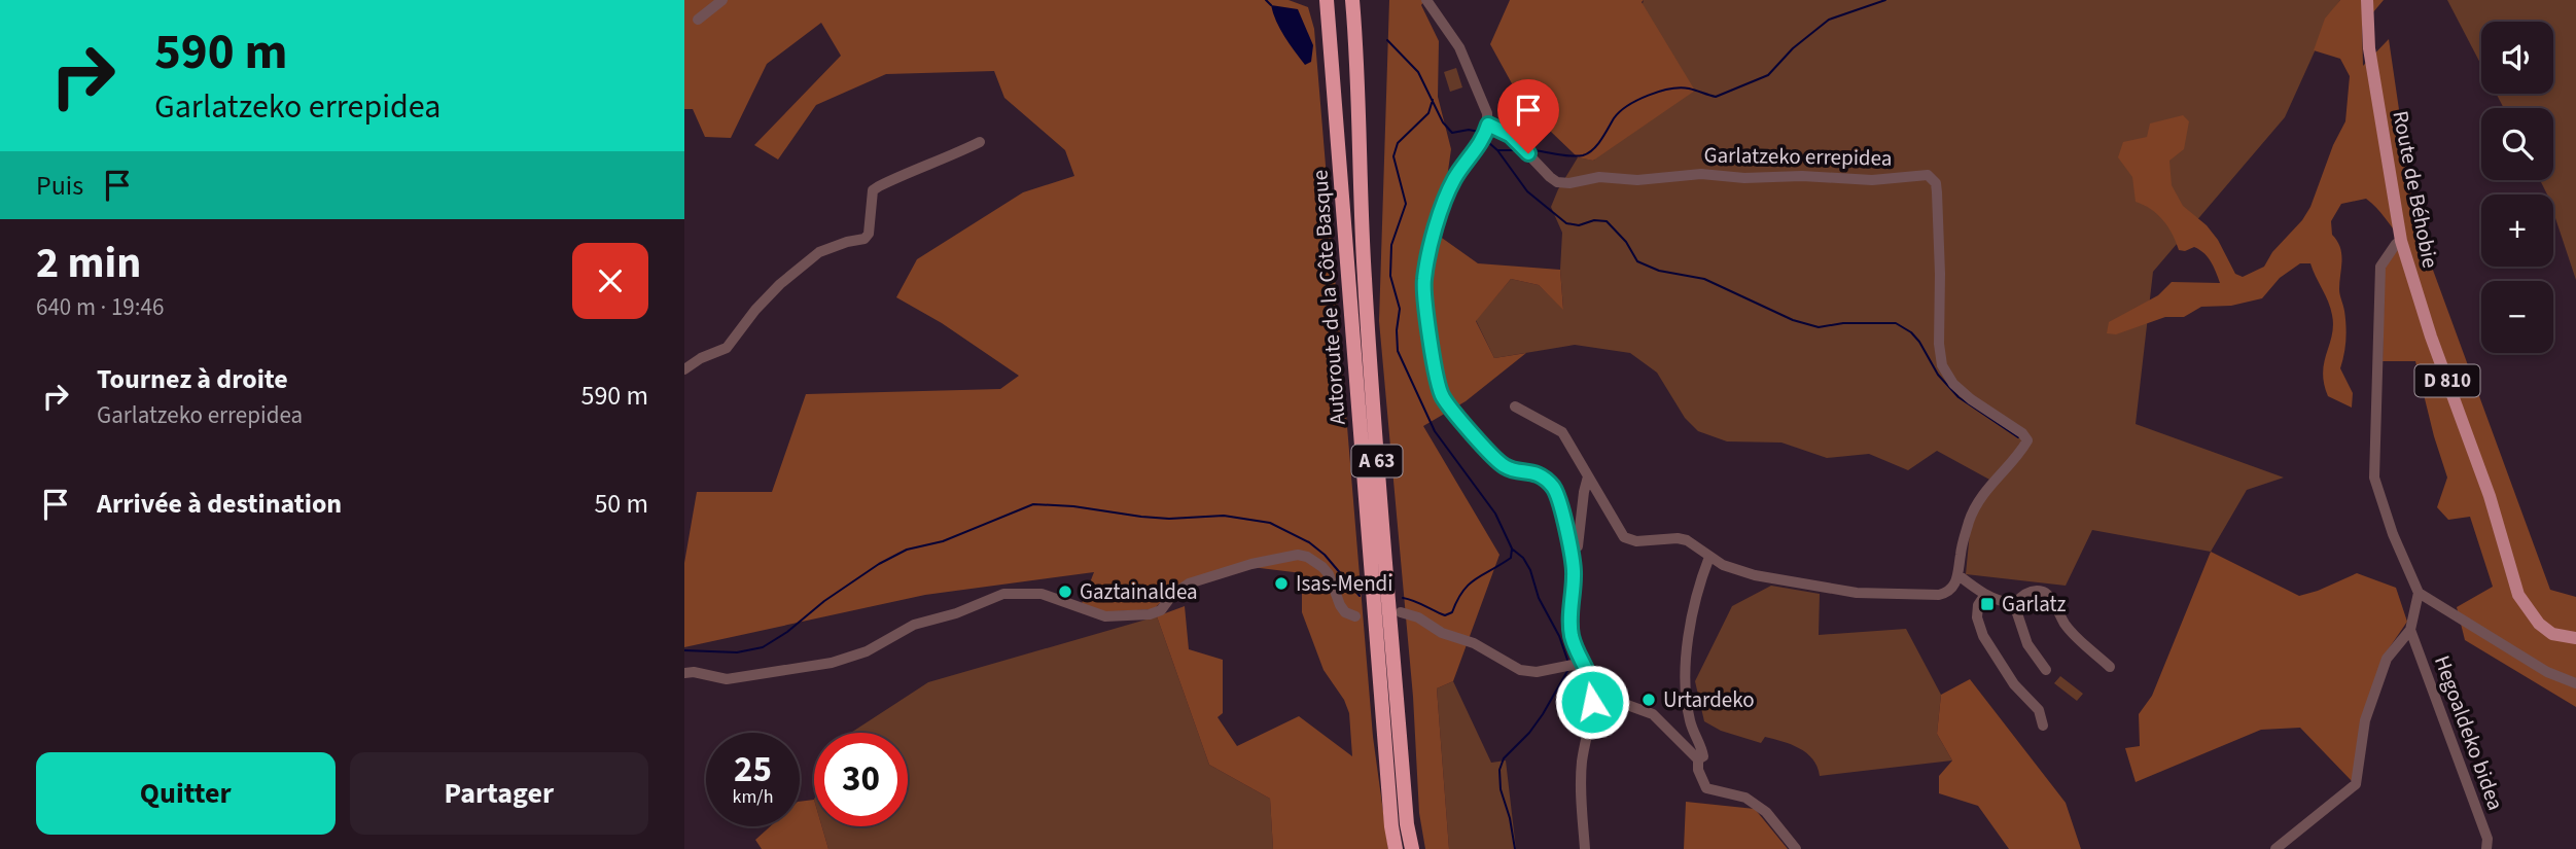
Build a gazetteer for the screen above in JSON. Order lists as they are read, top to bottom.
{
  "streets": {
    "highway": ["Autoroute de la Côte Basque", "A 63"],
    "main road": ["Route de Béhobie", "D 810"],
    "street": ["Garlatzeko errepidea", "Hegoaldeko bidea"]
  },
  "places": {
    "other": ["Isas-Mendi", "Gaztainaldea", "Urtardeko"],
    "transit": ["Garlatz"]
  },
  "page": {
    "turn": ["590 m", "Garlatzeko errepidea"],
    "map_buttons": ["+", "−"],
    "then": "Puis",
    "heading": ["2 min", "640 m · 19:46"],
    "list": [
      {
        "name": "Tournez à droite",
        "note": "Garlatzeko errepidea",
        "value": "590 m"
      },
      {
        "name": "Arrivée à destination",
        "value": "50 m"
      }
    ],
    "speed": "25 km/h",
    "limit": "30",
    "buttons": ["Quitter", "Partager"]
  }
}
